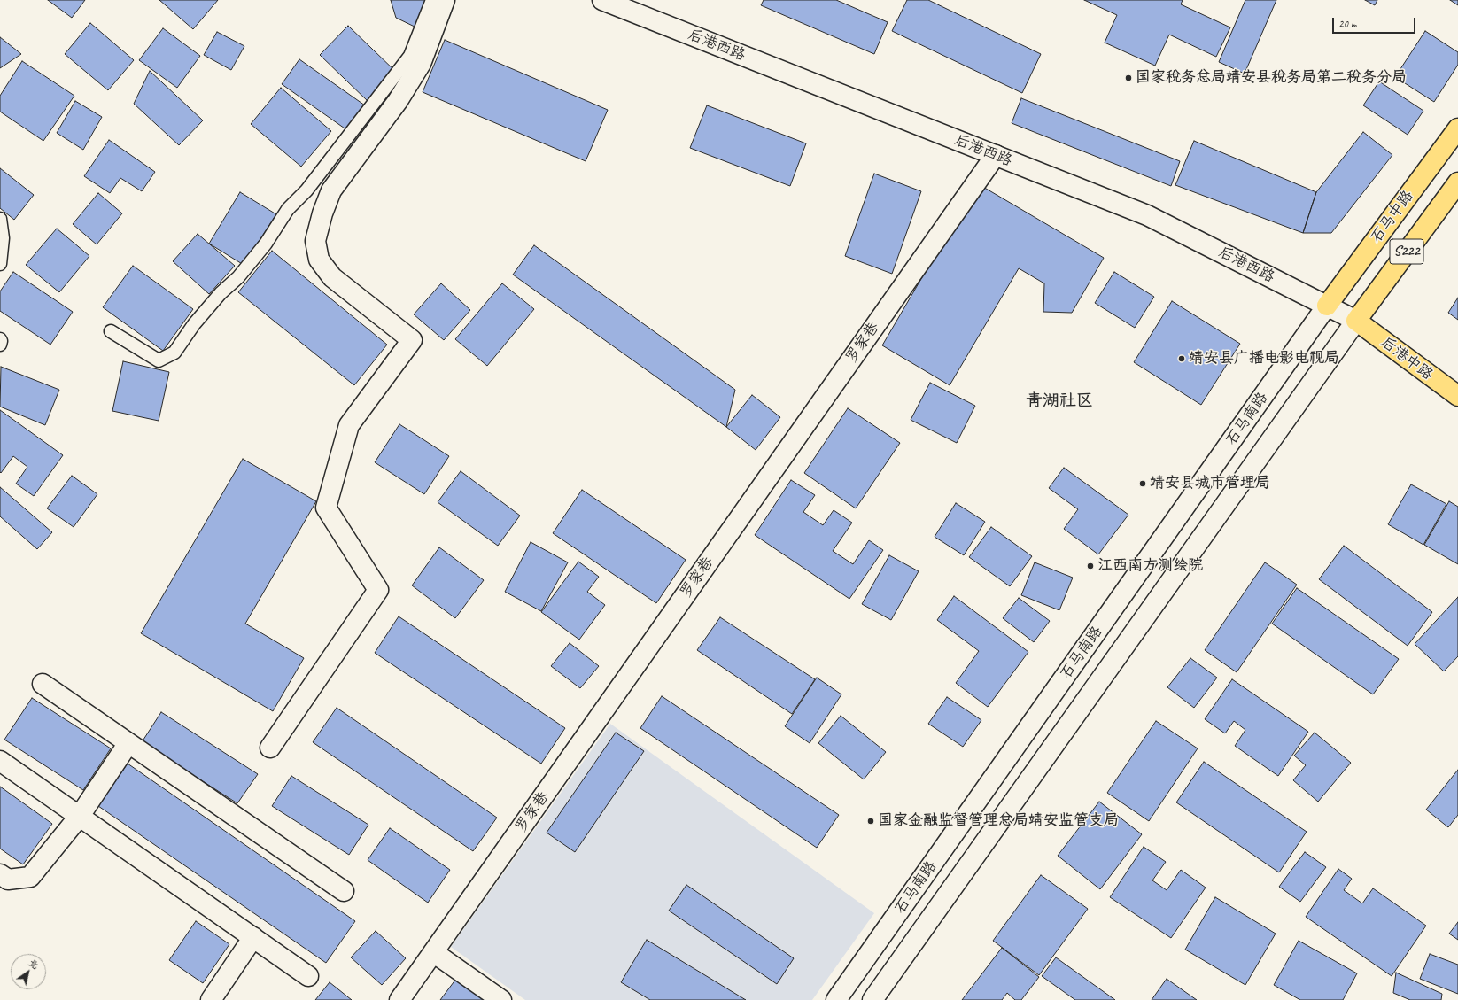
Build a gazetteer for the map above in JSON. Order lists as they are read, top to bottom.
{
  "streets": {
    "main road": ["石马中路", "S222", "后港中路"],
    "street": ["后港西路", "罗家巷", "石马南路"]
  },
  "crossings": [
    ["后港西路", "石马中路"],
    ["后港西路", "S222"],
    ["后港西路", "罗家巷"],
    ["后港西路", "后港中路"],
    ["后港西路", "石马南路"],
    ["石马中路", "石马南路"],
    ["S222", "后港中路"],
    ["S222", "石马南路"],
    ["后港中路", "石马南路"]
  ],
  "districts": ["青湖社区"],
  "places": [
    "国家税务总局靖安县税务局第二税务分局",
    "靖安县广播电影电视局",
    "靖安县城市管理局",
    "江西南方测绘院",
    "国家金融监督管理总局靖安监管支局"
  ],
  "scale_bar": "20 m",
  "north": "top right"
}
